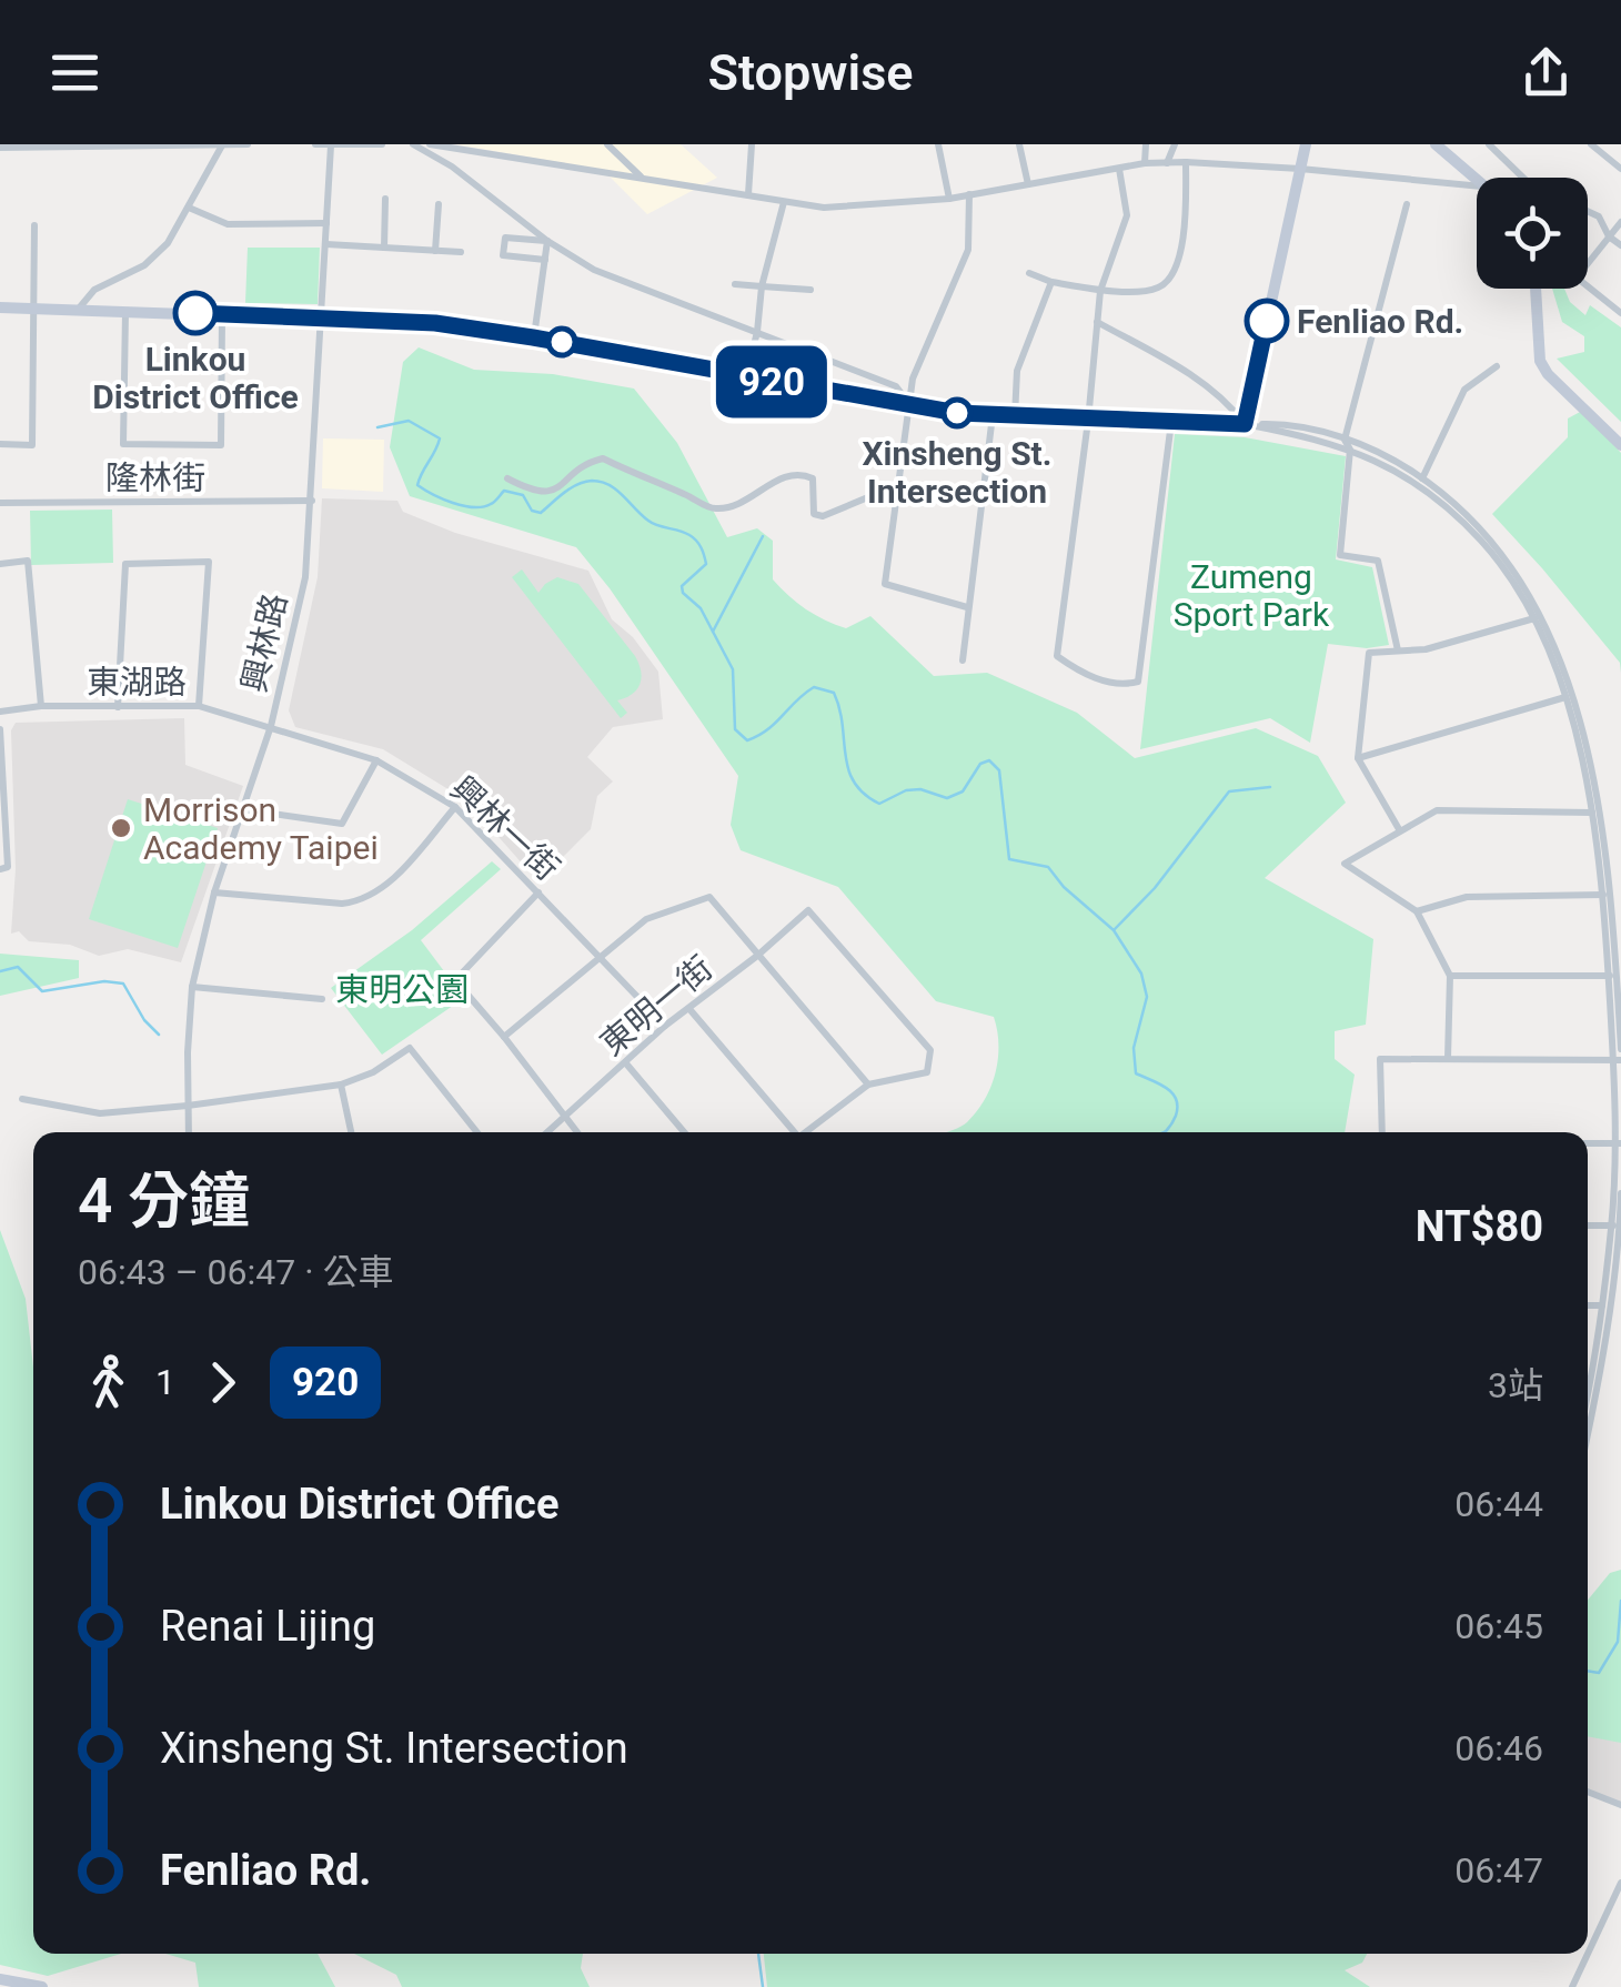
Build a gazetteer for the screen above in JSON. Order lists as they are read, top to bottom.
{
  "streets": {
    "street": [
      "隆林街",
      "興林路",
      "東湖路",
      "興林一街",
      "東明一街"
    ]
  },
  "crossings": [
    ["隆林街", "興林路"],
    ["興林路", "東湖路"],
    ["興林路", "興林一街"],
    ["東湖路", "興林一街"],
    ["興林一街", "東明一街"]
  ],
  "parks": ["Zumeng Sport Park", "東明公園"],
  "places": [
    "Linkou District Office",
    "Fenliao Rd.",
    "Xinsheng St. Intersection",
    "Morrison Academy Taipei"
  ],
  "lines": ["bus line 920"],
  "page": {
    "header": "Stopwise",
    "on_map": "920",
    "heading": ["4 分鐘", "06:43 – 06:47 · 公車", "NT$80"],
    "legs": ["1", "920", "3站"],
    "list": [
      {
        "name": "Linkou District Office",
        "value": "06:44"
      },
      {
        "name": "Renai Lijing",
        "value": "06:45"
      },
      {
        "name": "Xinsheng St. Intersection",
        "value": "06:46"
      },
      {
        "name": "Fenliao Rd.",
        "value": "06:47"
      }
    ]
  }
}
